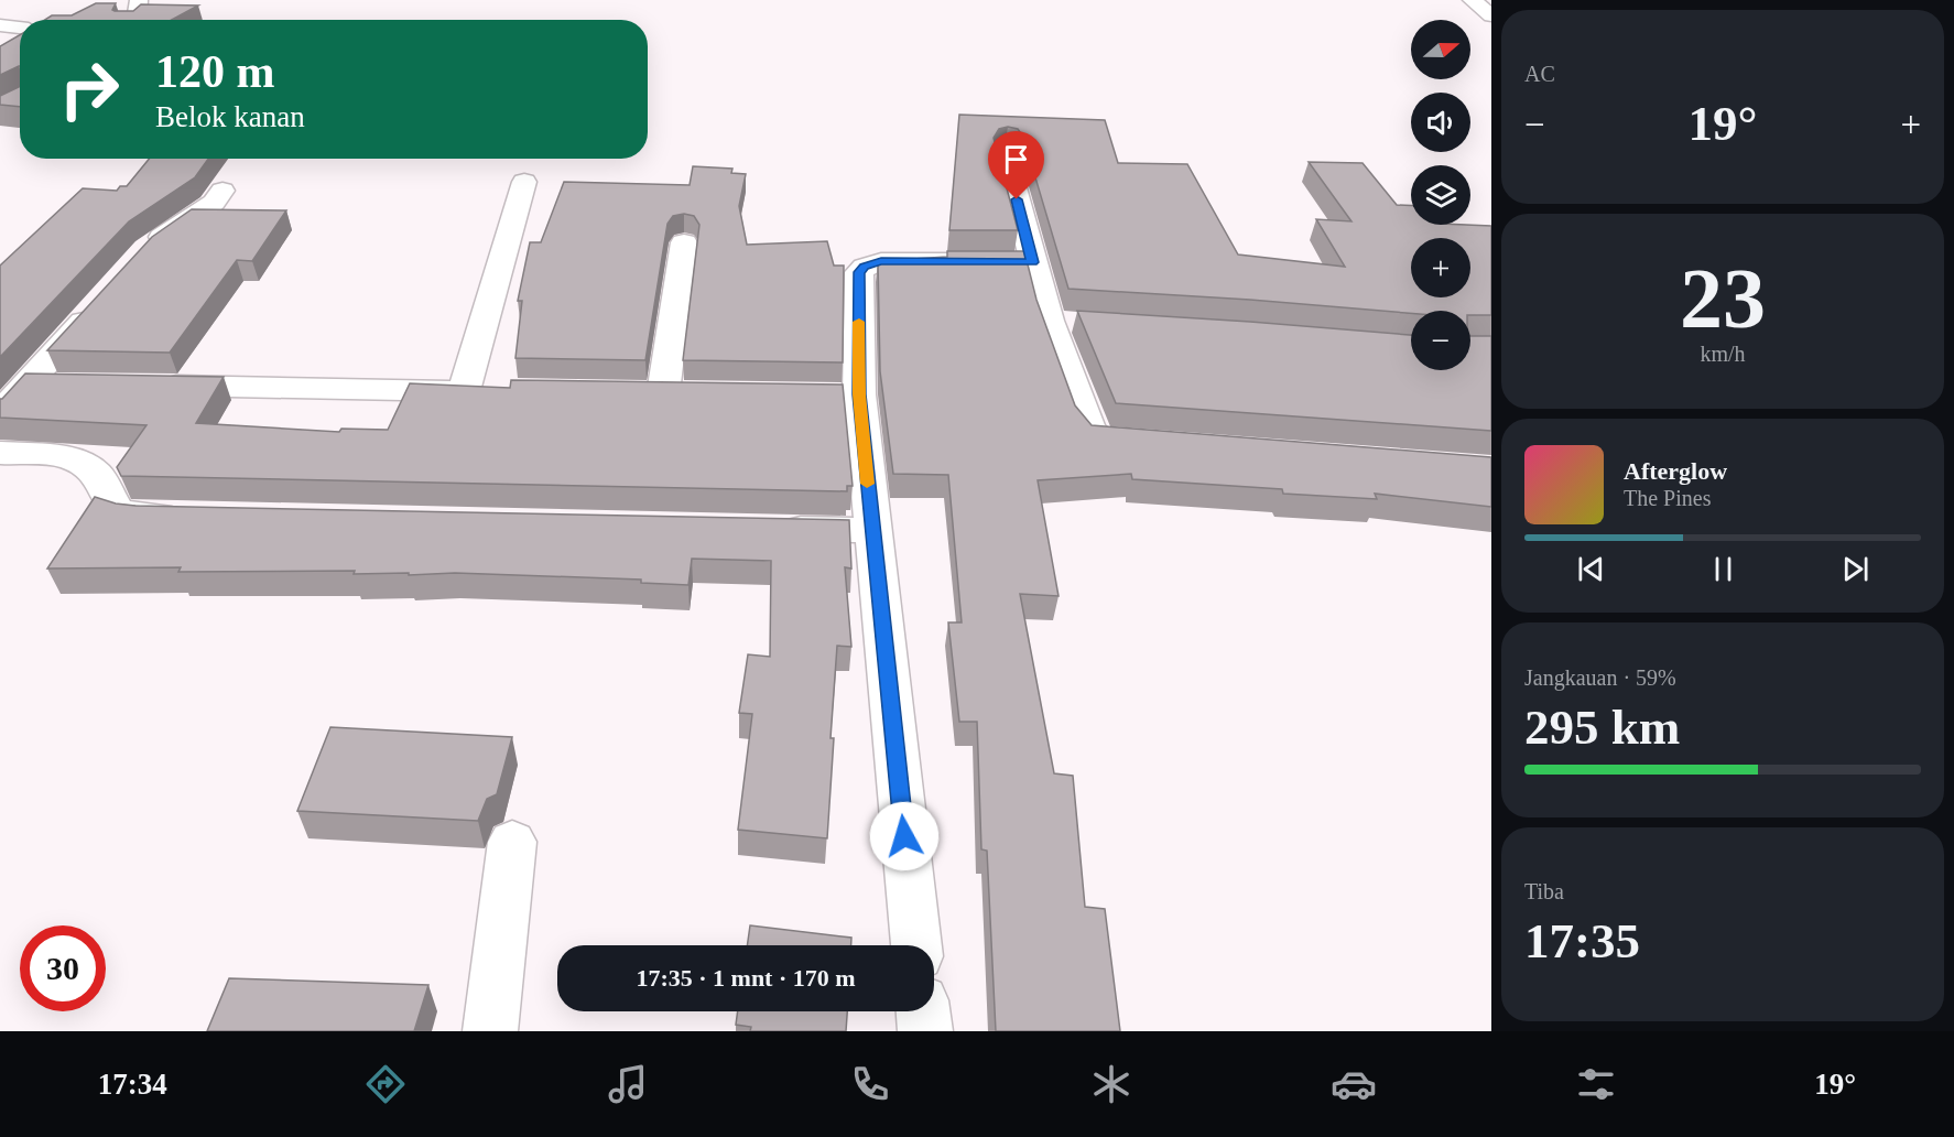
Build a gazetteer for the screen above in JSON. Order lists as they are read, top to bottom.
{
  "north": "right",
  "page": {
    "tile": [
      "AC",
      ["23", "km/h"],
      ["Jangkauan · 59%", "295 km"],
      ["Tiba", "17:35"]
    ],
    "map_buttons": ["+", "−"],
    "turn": ["120 m", "Belok kanan"],
    "heat": ["−", "19°", "+"],
    "song": ["Afterglow", "The Pines"],
    "limit": "30",
    "trip": "17:35 · 1 mnt · 170 m",
    "tabs": ["17:34", "19°"]
  }
}
